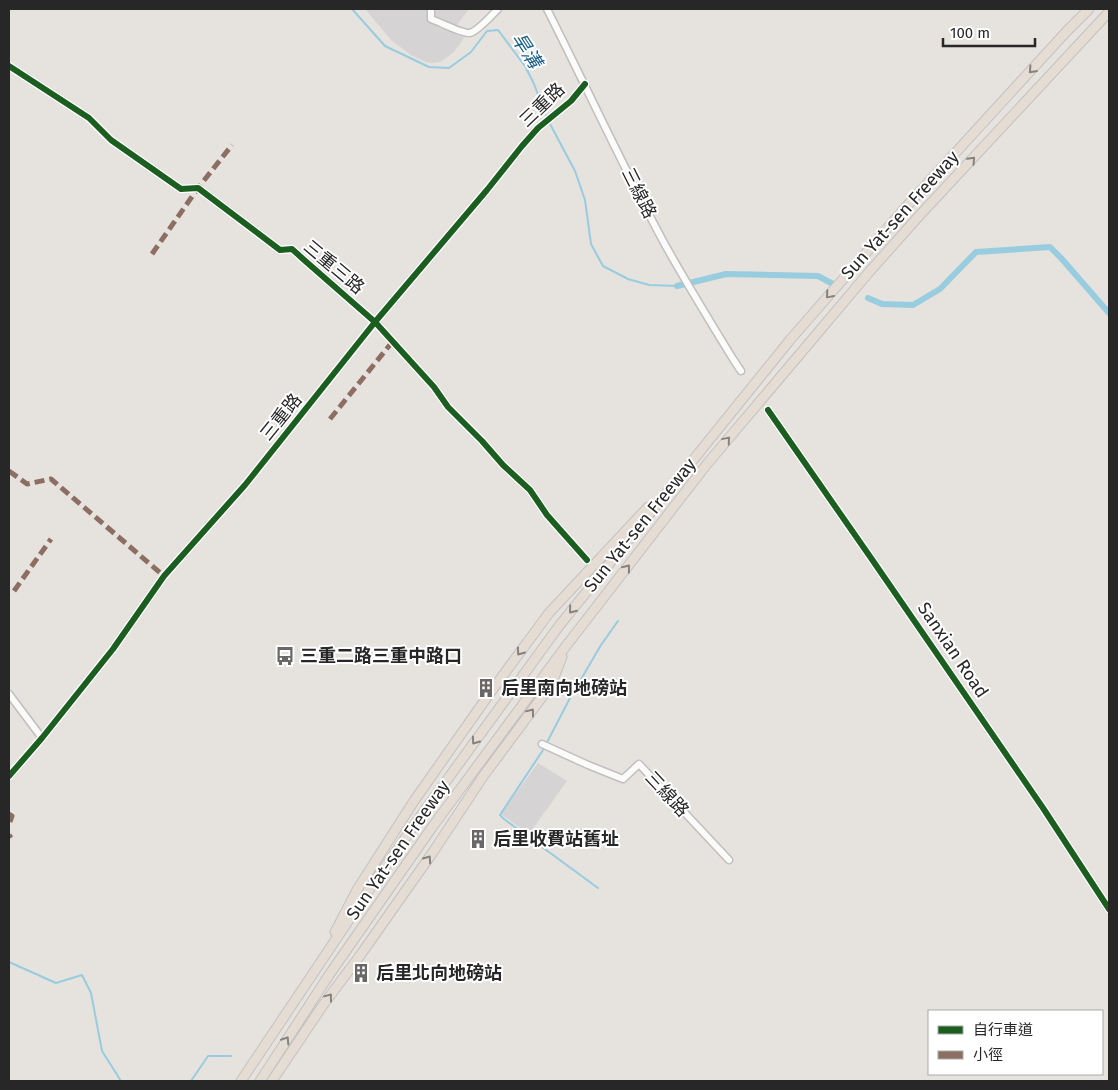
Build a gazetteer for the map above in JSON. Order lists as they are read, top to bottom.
{
  "streets": {
    "highway": ["Sun Yat-sen Freeway"],
    "street": [
      "三重路",
      "三線路",
      "三重三路",
      "Sanxian Road"
    ]
  },
  "crossings": [
    ["三重路", "三線路"],
    ["三重路", "三重三路"]
  ],
  "water": ["旱溝"],
  "places": {
    "bus stop": ["三重二路三重中路口"],
    "building": ["后里南向地磅站", "后里收費站舊址", "后里北向地磅站"]
  },
  "legend": ["自行車道", "小徑"],
  "scale_bar": "100 m"
}
